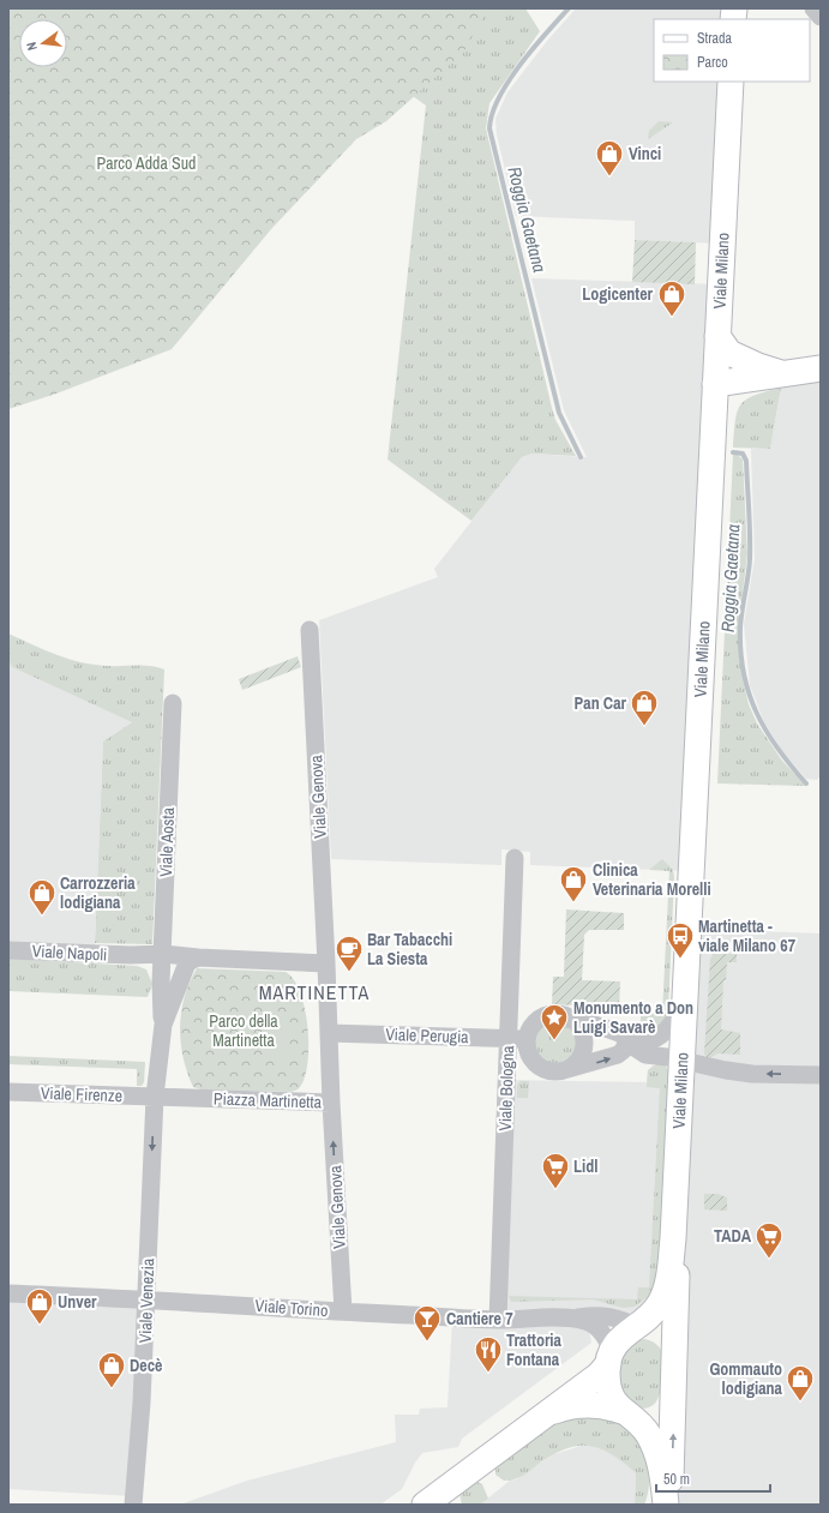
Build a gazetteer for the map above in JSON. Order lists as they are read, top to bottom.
{
  "streets": {
    "street": [
      "Viale Milano",
      "Viale Genova",
      "Viale Aosta",
      "Viale Napoli",
      "Viale Perugia",
      "Viale Bologna",
      "Viale Firenze",
      "Piazza Martinetta",
      "Viale Venezia",
      "Viale Torino"
    ]
  },
  "crossings": [
    ["Viale Milano", "Viale Torino"],
    ["Viale Genova", "Piazza Martinetta"],
    ["Viale Genova", "Viale Torino"],
    ["Viale Aosta", "Viale Napoli"],
    ["Viale Perugia", "Viale Bologna"],
    ["Viale Perugia", "Piazza Martinetta"],
    ["Viale Bologna", "Viale Torino"],
    ["Viale Firenze", "Piazza Martinetta"],
    ["Viale Firenze", "Viale Venezia"],
    ["Piazza Martinetta", "Viale Venezia"],
    ["Viale Venezia", "Viale Torino"]
  ],
  "one_way": ["Viale Genova", "Viale Venezia"],
  "districts": ["MARTINETTA"],
  "water": ["Roggia Gaetana"],
  "parks": ["Parco Adda Sud", "Parco della Martinetta"],
  "places": {
    "shop": [
      "Vinci",
      "Logicenter",
      "Pan Car",
      "Clinica Veterinaria Morelli",
      "Carrozzeria lodigiana",
      "Unver",
      "Decè",
      "Gommauto lodigiana"
    ],
    "bus stop": ["Martinetta - viale Milano 67"],
    "cafe": ["Bar Tabacchi La Siesta"],
    "place": ["Monumento a Don Luigi Savarè"],
    "supermarket": ["Lidl", "TADA"],
    "bar": ["Cantiere 7"],
    "restaurant": ["Trattoria Fontana"]
  },
  "legend": ["Strada", "Parco"],
  "scale_bar": "50 m",
  "north": "left"
}
